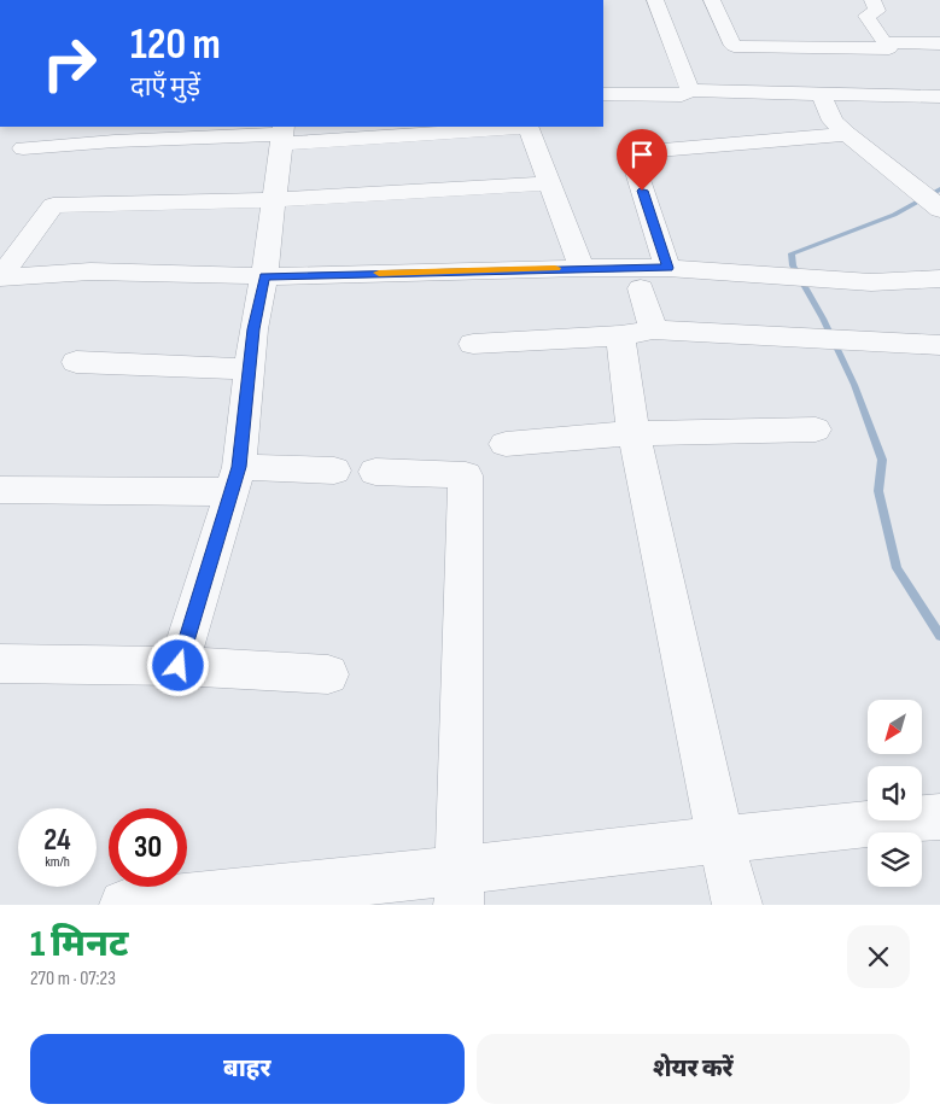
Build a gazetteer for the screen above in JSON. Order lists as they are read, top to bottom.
{
  "north": "bottom left",
  "page": {
    "turn": ["120 m", "दाएँ मुड़ें"],
    "speed": "24 km/h",
    "limit": "30",
    "heading": ["1 मिनट", "270 m · 07:23"],
    "buttons": ["बाहर", "शेयर करें"]
  }
}
